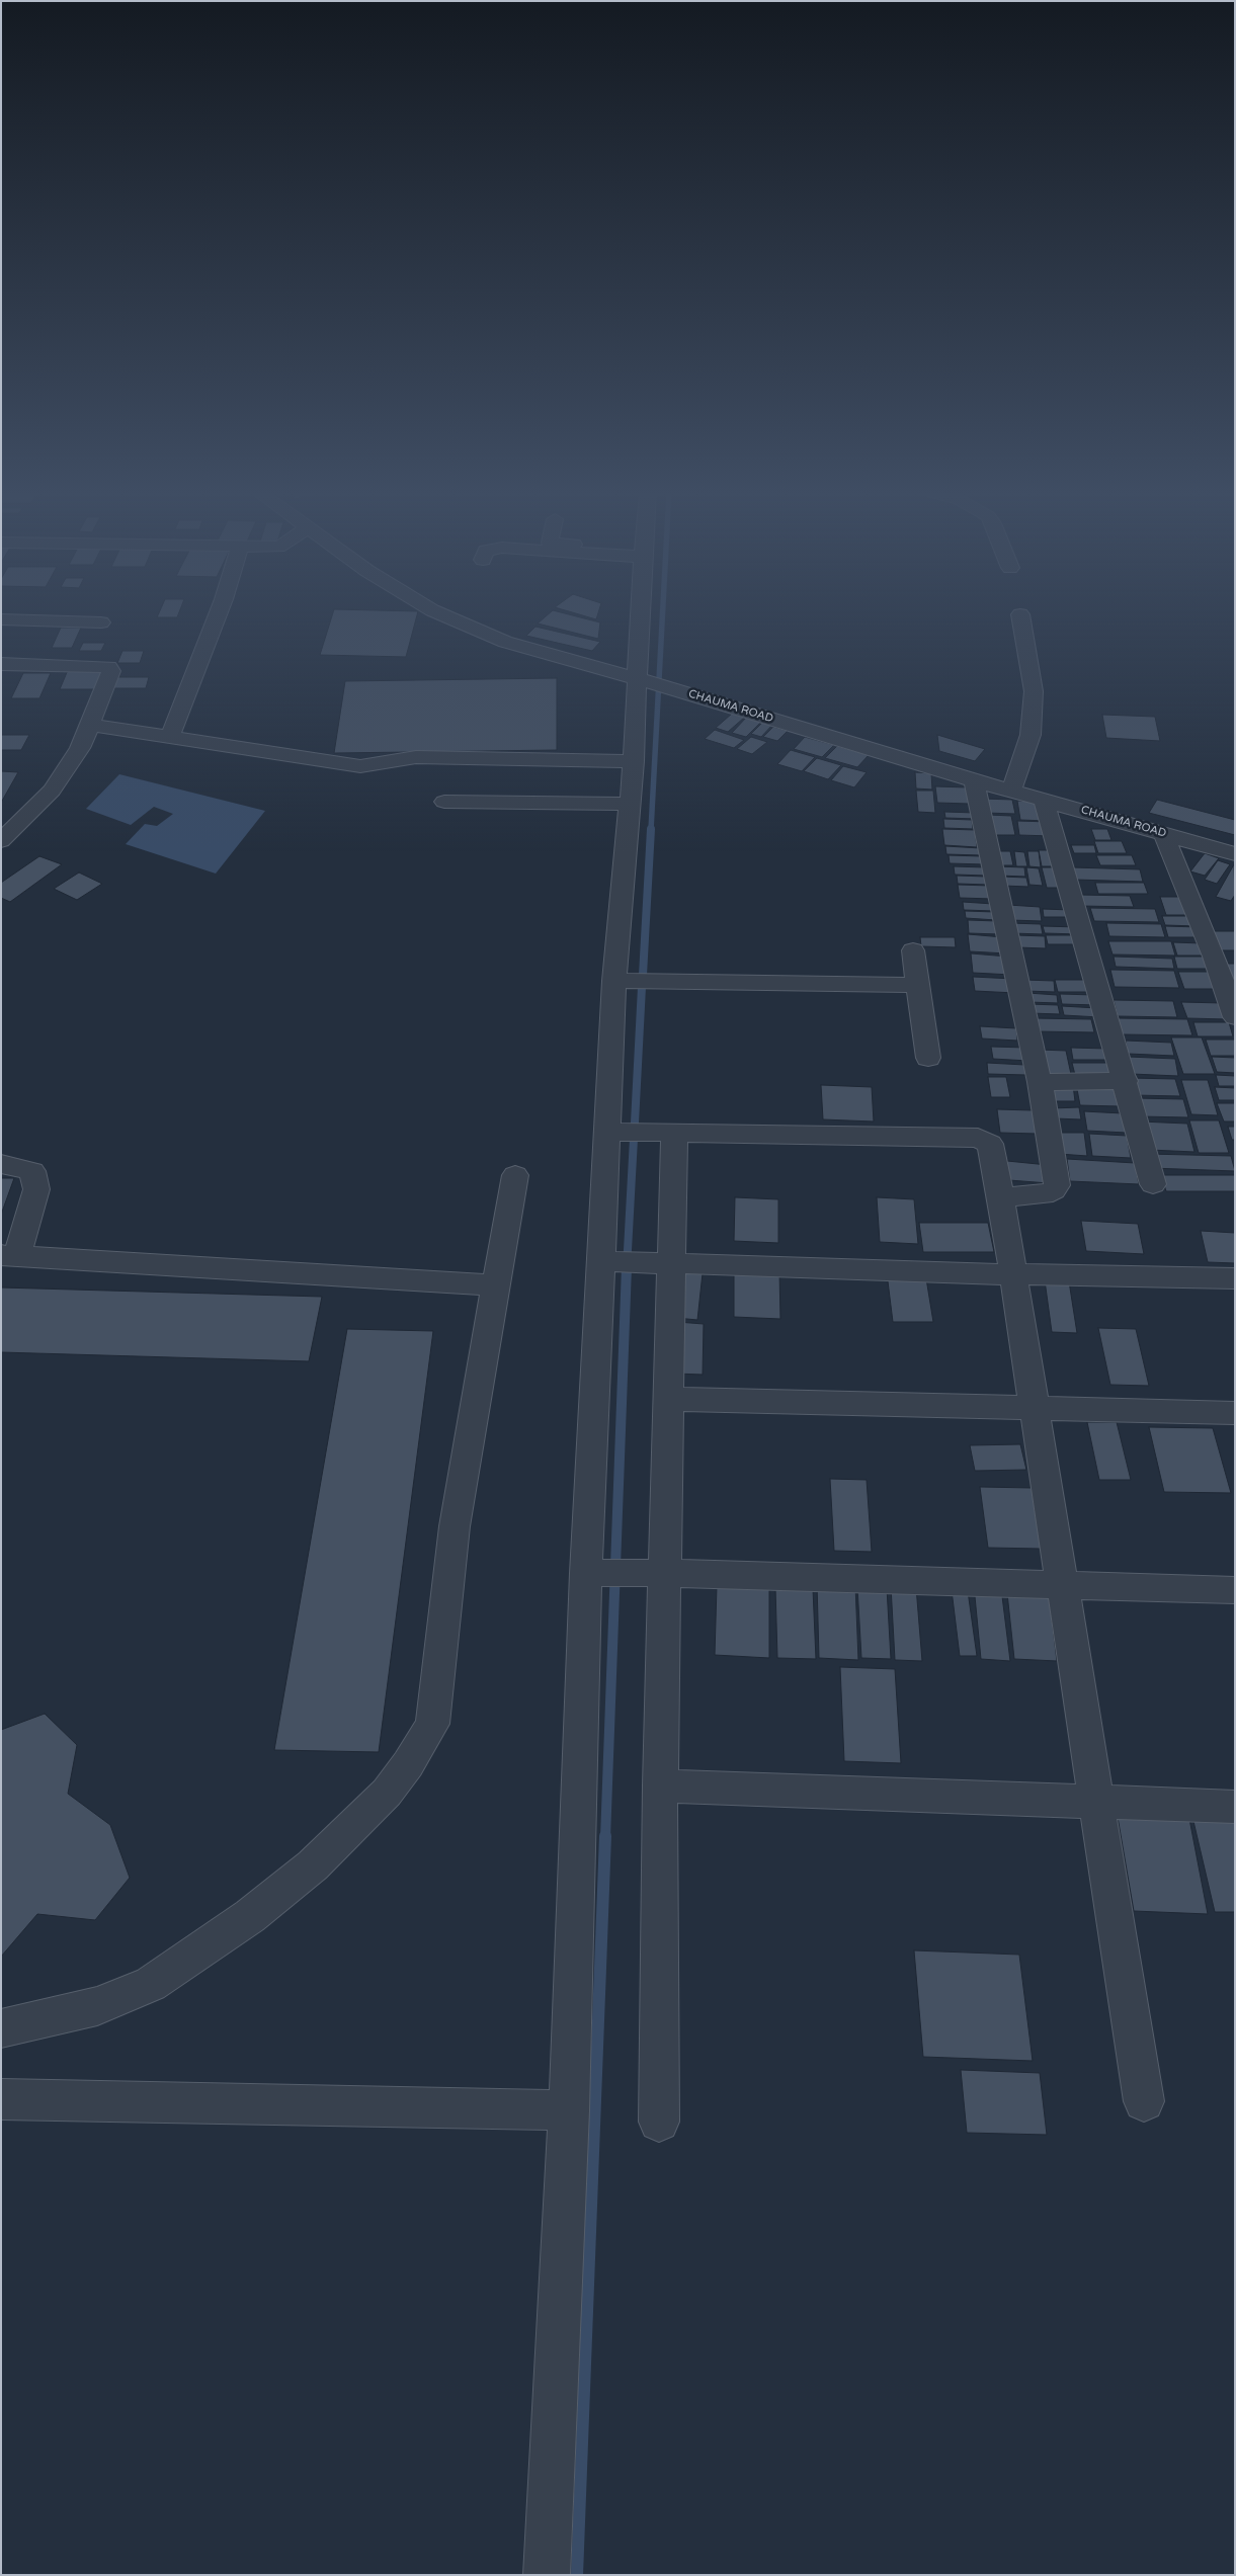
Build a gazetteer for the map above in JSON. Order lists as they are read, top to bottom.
{
  "streets": {
    "street": ["CHAUMA ROAD"]
  }
}
